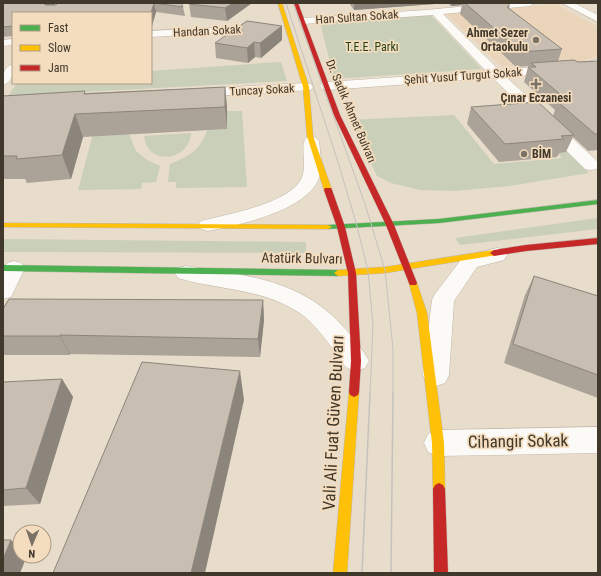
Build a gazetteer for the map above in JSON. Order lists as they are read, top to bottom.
{
  "streets": {
    "main road": ["Dr. Sadık Ahmet Bulvarı", "Atatürk Bulvarı", "Vali Ali Fuat Güven Bulvarı"],
    "street": [
      "Han Sultan Sokak",
      "Handan Sokak",
      "Şehit Yusuf Turgut Sokak",
      "Tuncay Sokak",
      "Cihangir Sokak"
    ]
  },
  "crossings": [
    ["Han Sultan Sokak", "Dr. Sadık Ahmet Bulvarı"],
    ["Şehit Yusuf Turgut Sokak", "Dr. Sadık Ahmet Bulvarı"],
    ["Atatürk Bulvarı", "Vali Ali Fuat Güven Bulvarı"]
  ],
  "parks": ["T.E.E. Parkı"],
  "places": {
    "other": ["Ahmet Sezer Ortaokulu", "BİM"],
    "health": ["Çınar Eczanesi"]
  },
  "legend": ["Fast", "Slow", "Jam"],
  "north": "bottom"
}
